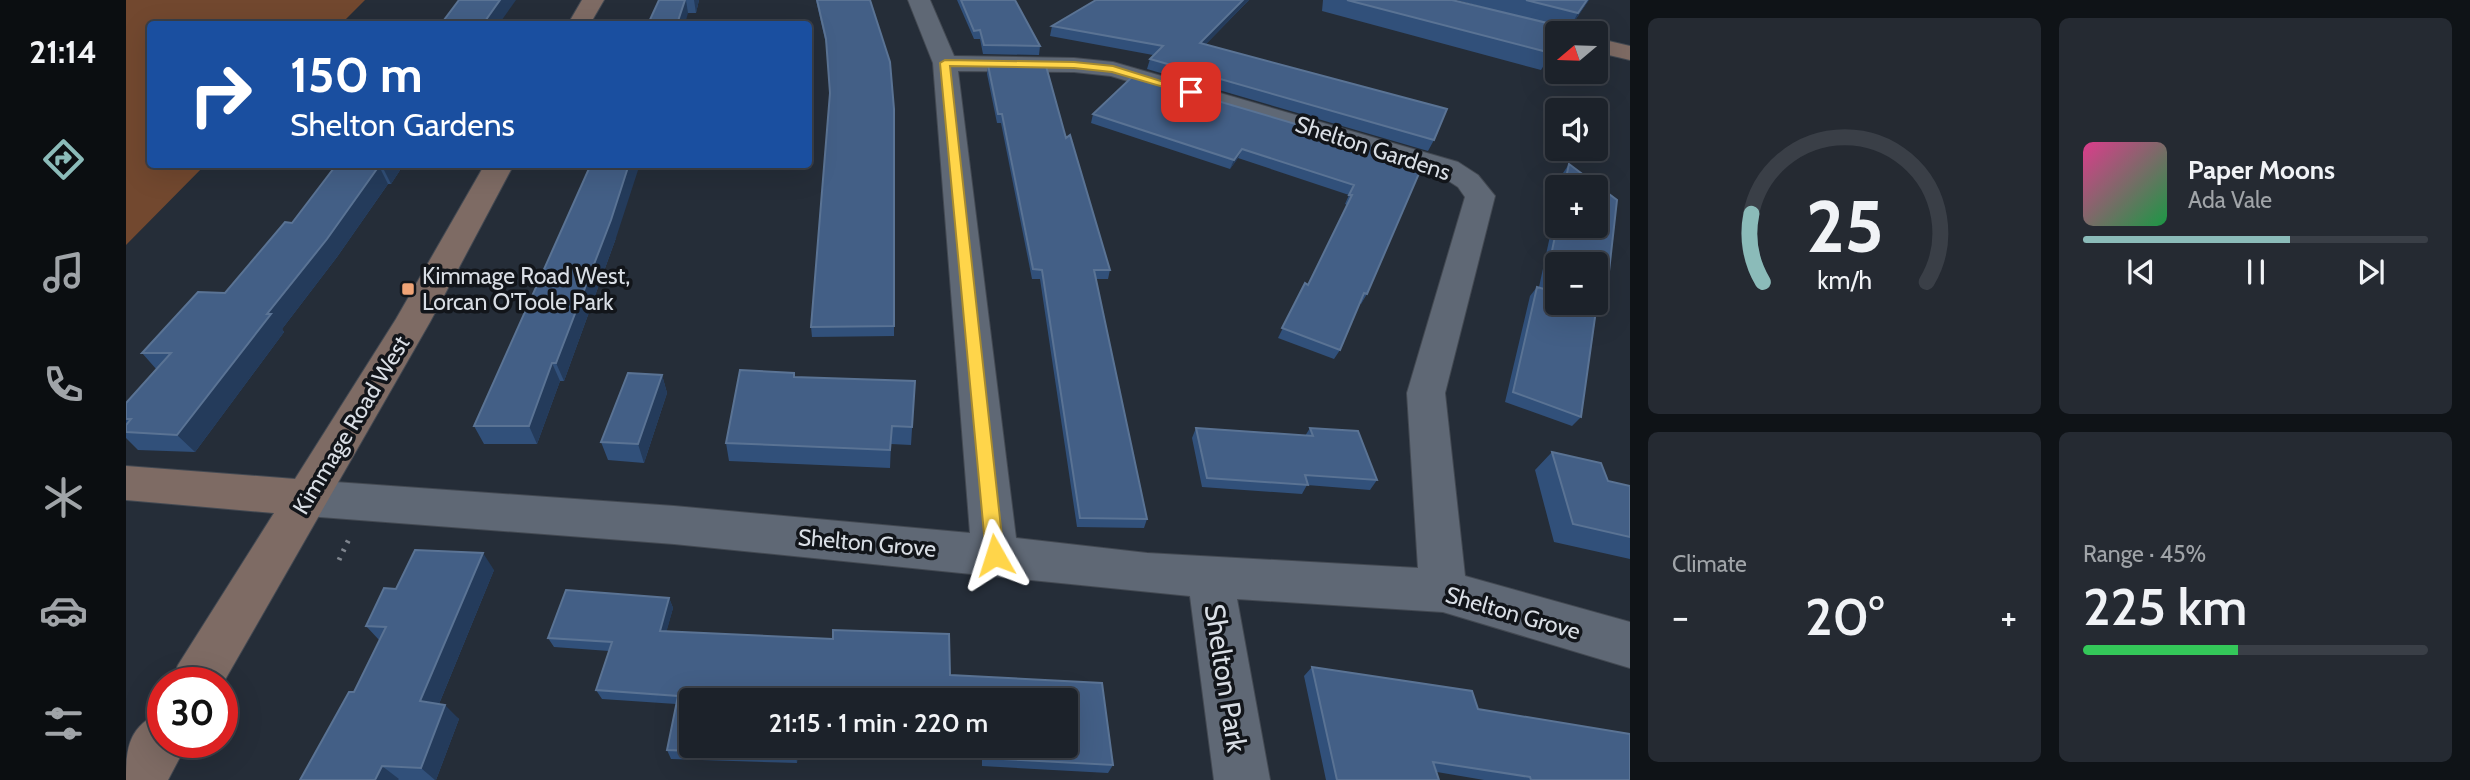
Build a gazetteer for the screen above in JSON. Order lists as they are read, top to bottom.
{
  "streets": {
    "main road": ["Kimmage Road West"],
    "street": ["Shelton Gardens", "Shelton Grove", "Shelton Park"]
  },
  "crossings": [
    ["Shelton Gardens", "Shelton Grove"],
    ["Kimmage Road West", "Shelton Grove"],
    ["Shelton Grove", "Shelton Park"]
  ],
  "places": {
    "transit": ["Kimmage Road West, Lorcan O'Toole Park"]
  },
  "north": "left",
  "page": {
    "tabs": "21:14",
    "map_buttons": ["+", "−"],
    "turn": ["150 m", "Shelton Gardens"],
    "song": ["Paper Moons", "Ada Vale"],
    "tile": [
      "Climate",
      ["Range · 45%", "225 km"]
    ],
    "heat": ["−", "20°", "+"],
    "limit": "30",
    "trip": "21:15 · 1 min · 220 m",
    "gauge": ["25", "km/h"]
  }
}
